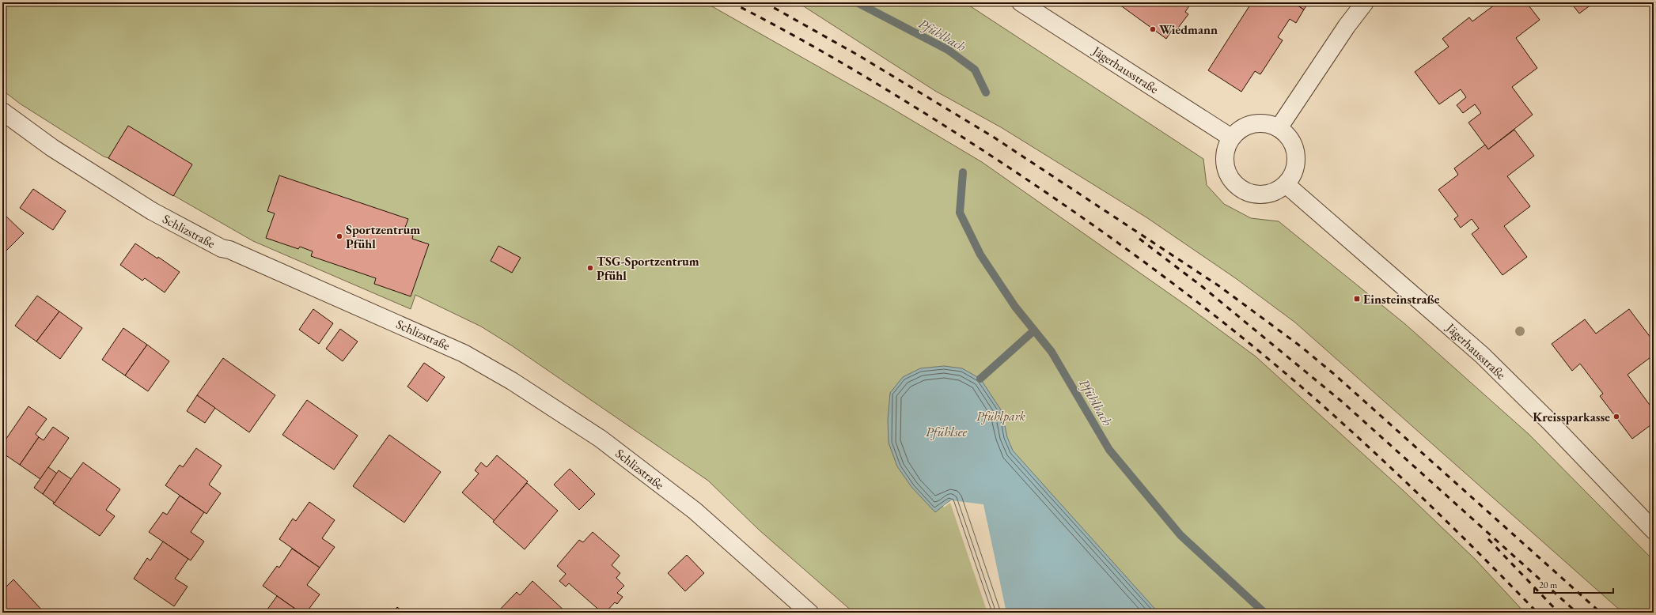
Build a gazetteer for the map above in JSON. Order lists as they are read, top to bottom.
{
  "streets": {
    "street": ["Jägerhausstraße", "Schlizstraße"]
  },
  "water": ["Pfühlbach", "Pfühlsee"],
  "parks": ["Pfühlpark"],
  "places": {
    "other": [
      "Wiedmann",
      "Sportzentrum Pfühl",
      "TSG-Sportzentrum Pfühl",
      "Kreissparkasse"
    ],
    "transit": ["Einsteinstraße"]
  },
  "scale_bar": "20 m"
}
